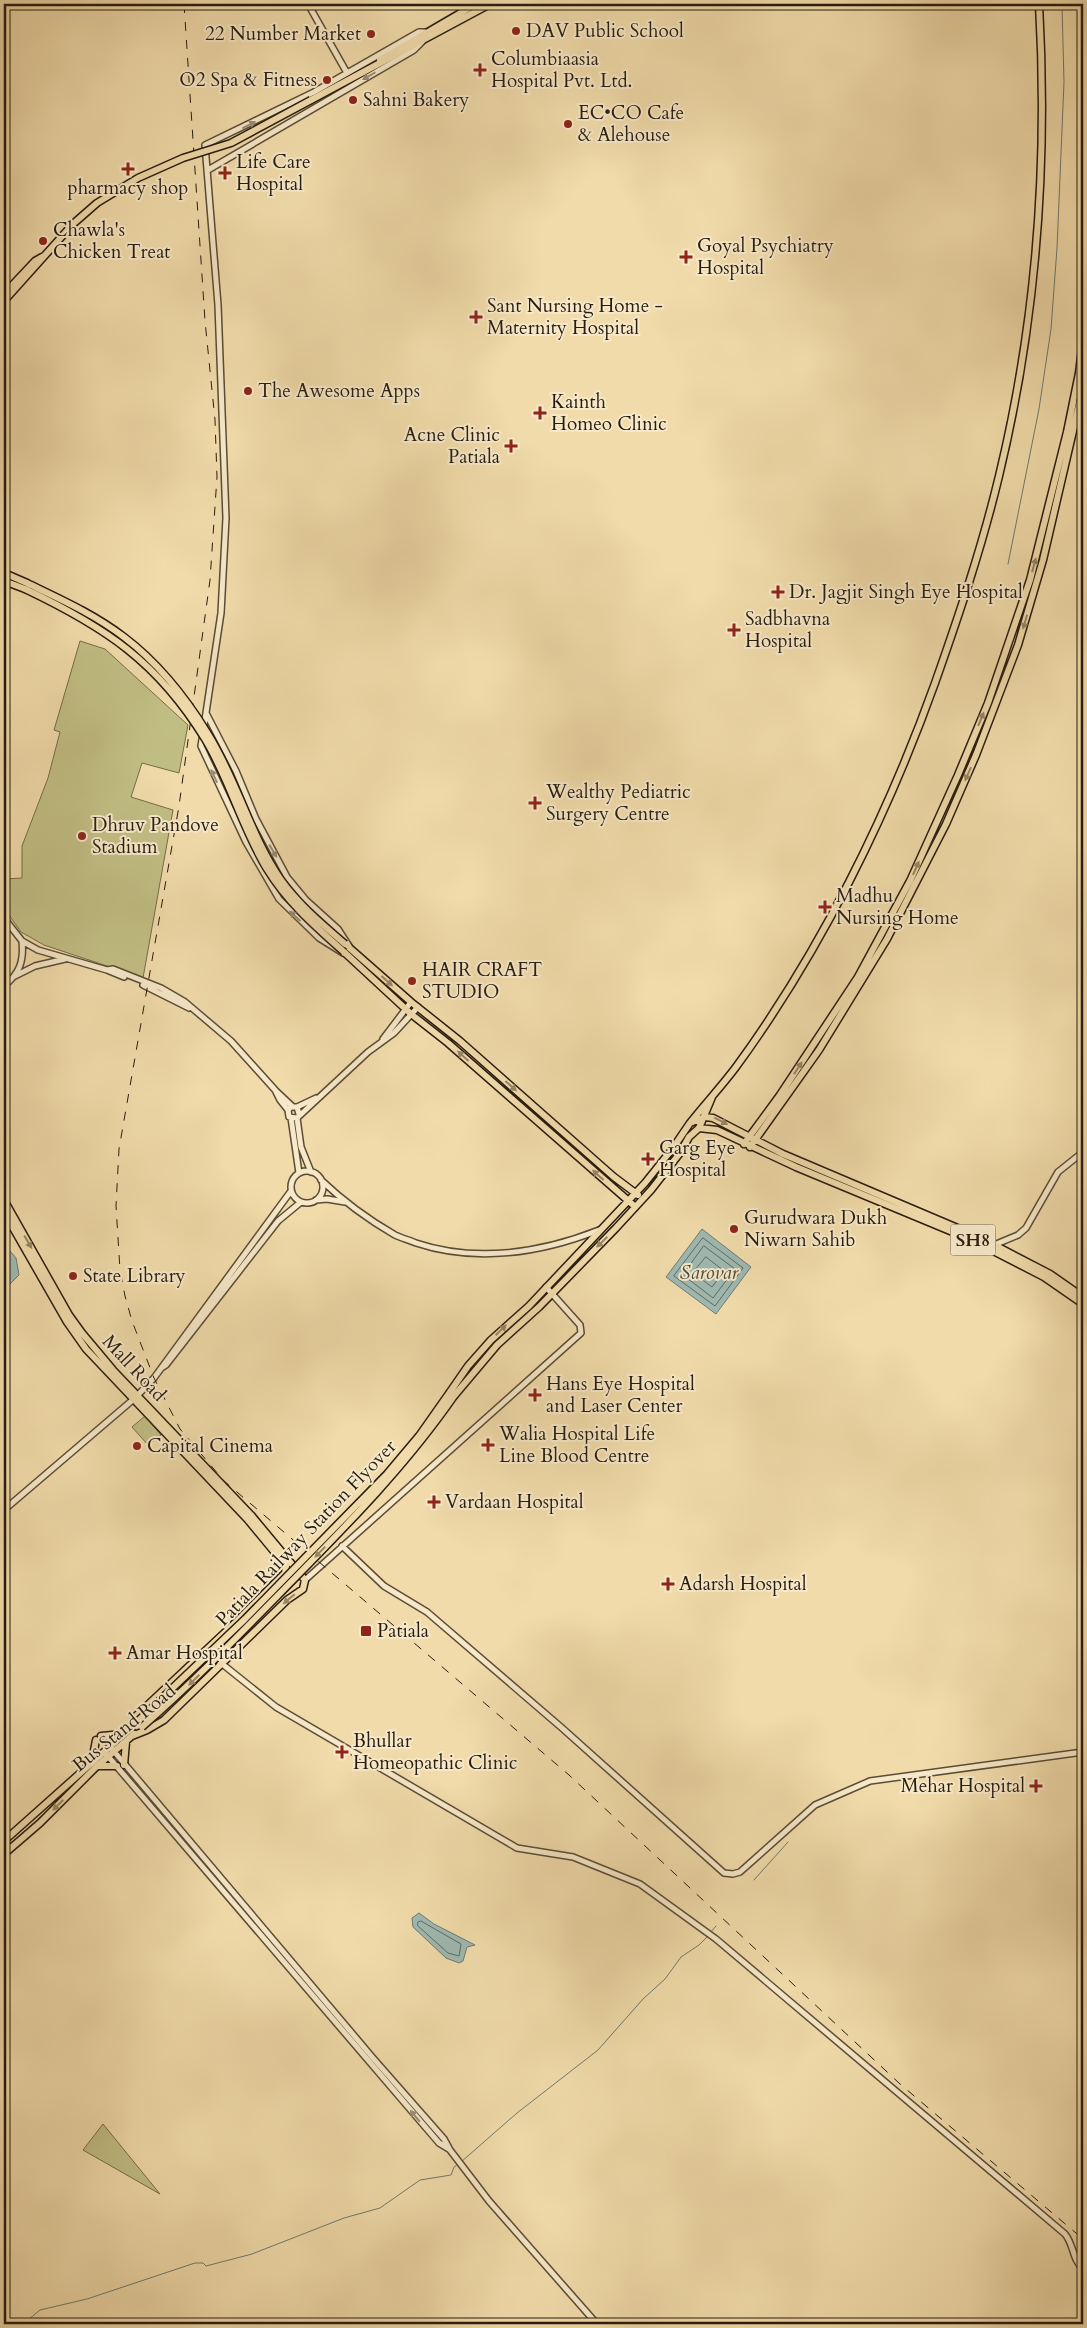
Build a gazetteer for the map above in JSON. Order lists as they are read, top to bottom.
{
  "streets": {
    "main road": [
      "SH8",
      "Mall Road",
      "Patiala Railway Station Flyover",
      "Bus Stand Road"
    ]
  },
  "crossings": [
    ["Mall Road", "Bus Stand Road"],
    ["Patiala Railway Station Flyover", "Bus Stand Road"]
  ],
  "water": ["Sarovar"],
  "places": {
    "other": [
      "DAV Public School",
      "22 Number Market",
      "O2 Spa & Fitness",
      "Sahni Bakery",
      "EC•CO Cafe & Alehouse",
      "Chawla's Chicken Treat",
      "The Awesome Apps",
      "Dhruv Pandove Stadium",
      "HAIR CRAFT STUDIO",
      "Gurudwara Dukh Niwarn Sahib",
      "State Library",
      "Capital Cinema"
    ],
    "health": [
      "Columbiaasia Hospital Pvt. Ltd.",
      "pharmacy shop",
      "Life Care Hospital",
      "Goyal Psychiatry Hospital",
      "Sant Nursing Home - Maternity Hospital",
      "Kainth Homeo Clinic",
      "Acne Clinic Patiala",
      "Dr. Jagjit Singh Eye Hospital",
      "Sadbhavna Hospital",
      "Wealthy Pediatric Surgery Centre",
      "Madhu Nursing Home",
      "Garg Eye Hospital",
      "Hans Eye Hospital and Laser Center",
      "Walia Hospital Life Line Blood Centre",
      "Vardaan Hospital",
      "Adarsh Hospital",
      "Amar Hospital",
      "Bhullar Homeopathic Clinic",
      "Mehar Hospital"
    ],
    "transit": ["Patiala"]
  }
}
